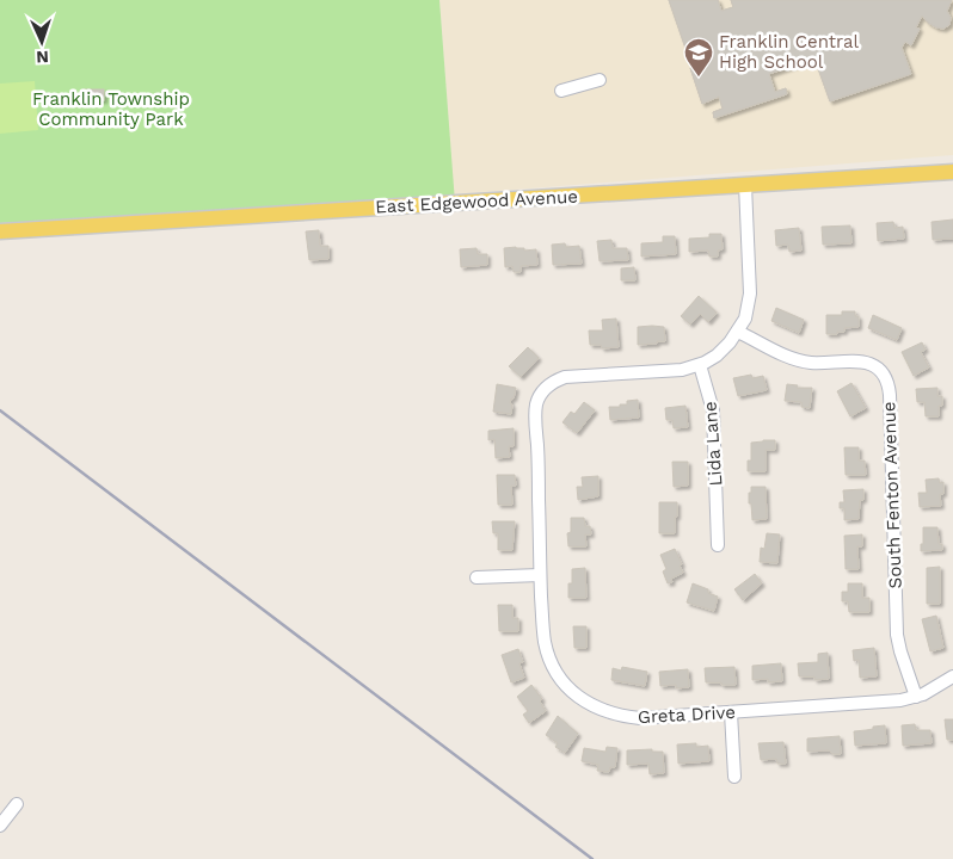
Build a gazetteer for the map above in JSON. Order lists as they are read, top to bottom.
{
  "streets": {
    "main road": ["East Edgewood Avenue"],
    "street": ["Lida Lane", "South Fenton Avenue", "Greta Drive"]
  },
  "crossings": [
    ["Lida Lane", "Greta Drive"],
    ["South Fenton Avenue", "Greta Drive"]
  ],
  "parks": ["Franklin Township Community Park"],
  "places": {
    "school or university": ["Franklin Central High School"]
  },
  "north": "bottom"
}
